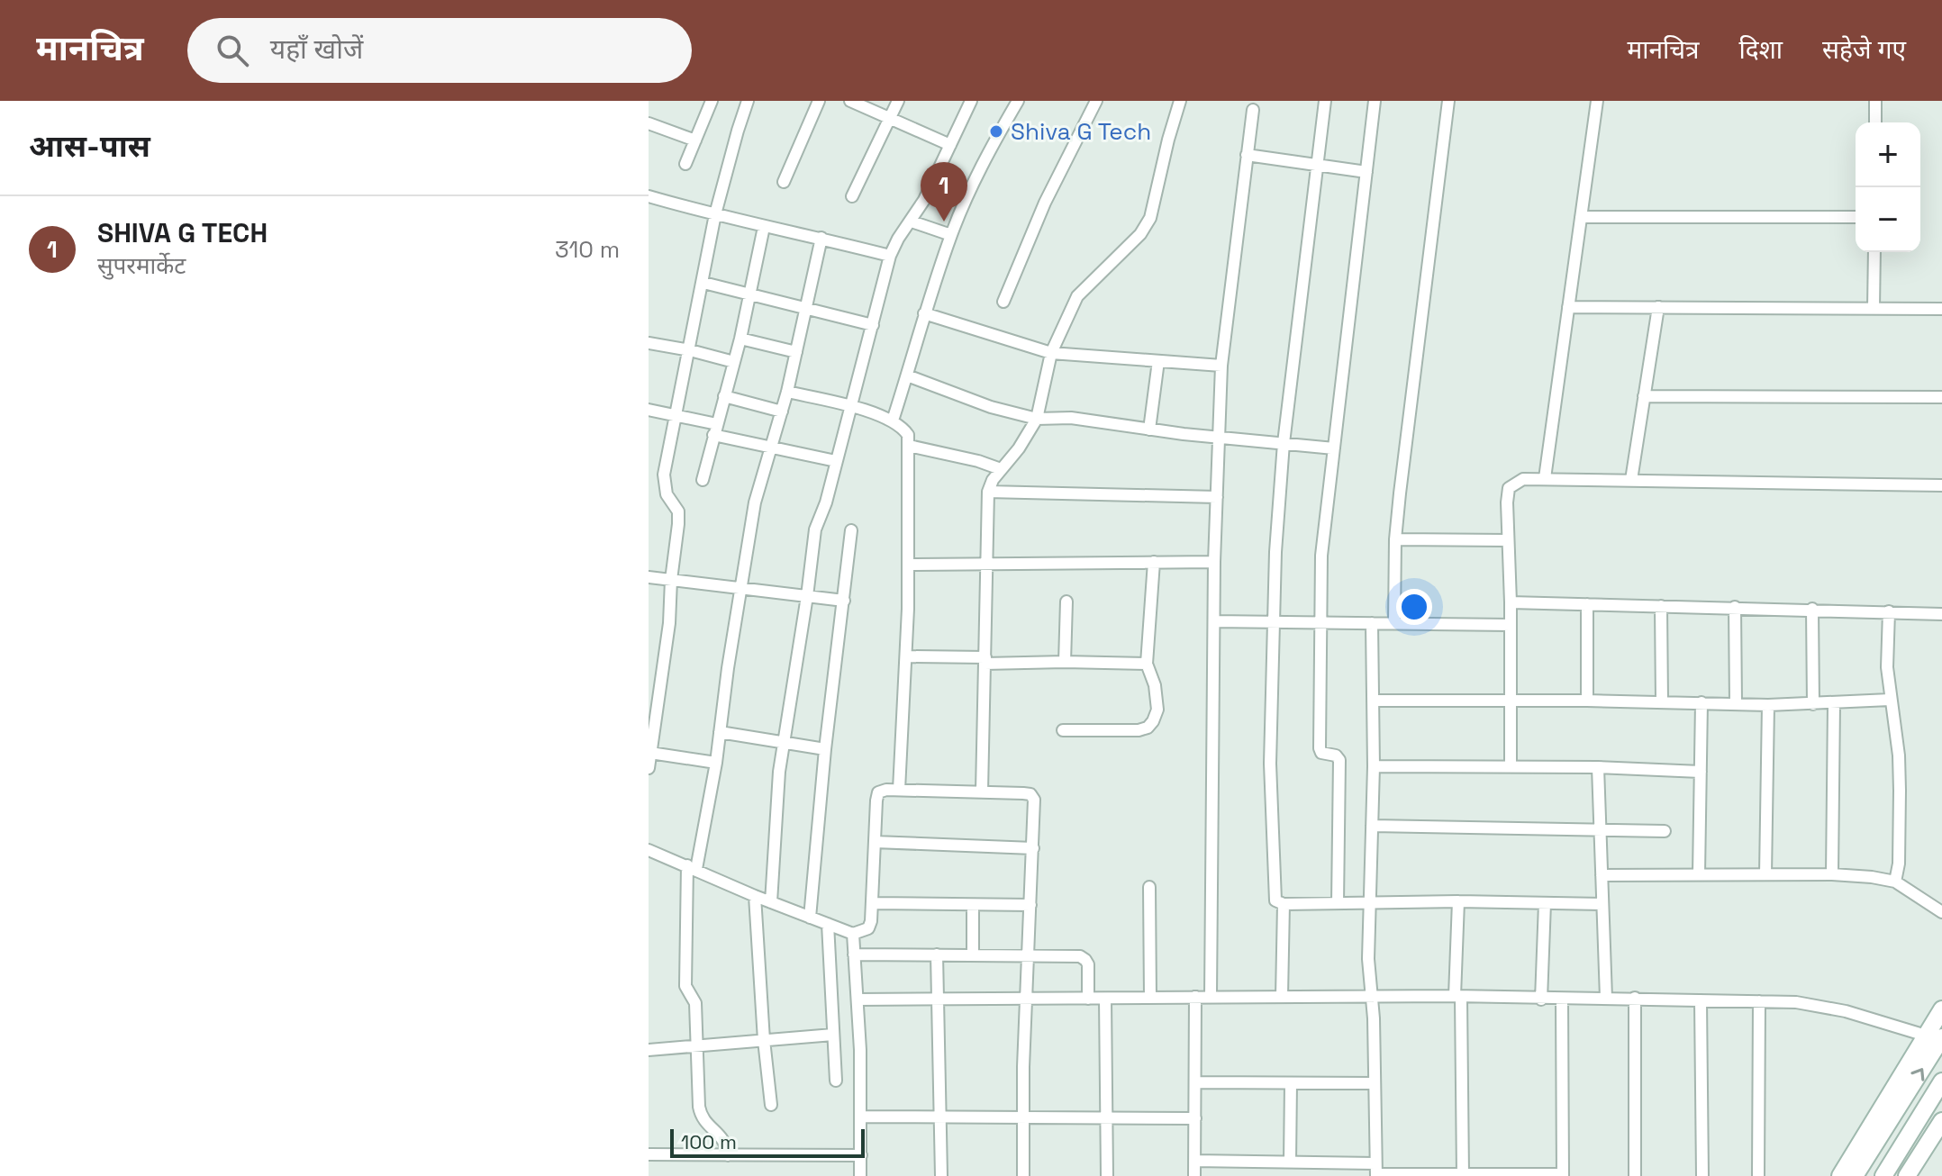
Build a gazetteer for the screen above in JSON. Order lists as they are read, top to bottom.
{
  "places": ["Shiva G Tech"],
  "scale_bar": "100 m",
  "page": {
    "header": "मानचित्र",
    "search": "यहाँ खोजें",
    "nav": ["मानचित्र", "दिशा", "सहेजे गए"],
    "heading": "आस-पास",
    "map_buttons": ["+", "−"],
    "pins": "1",
    "list": [
      {
        "mark": "1",
        "name": "SHIVA G TECH",
        "note": "सुपरमार्केट",
        "value": "310 m"
      }
    ],
    "scale": "100 m"
  }
}
